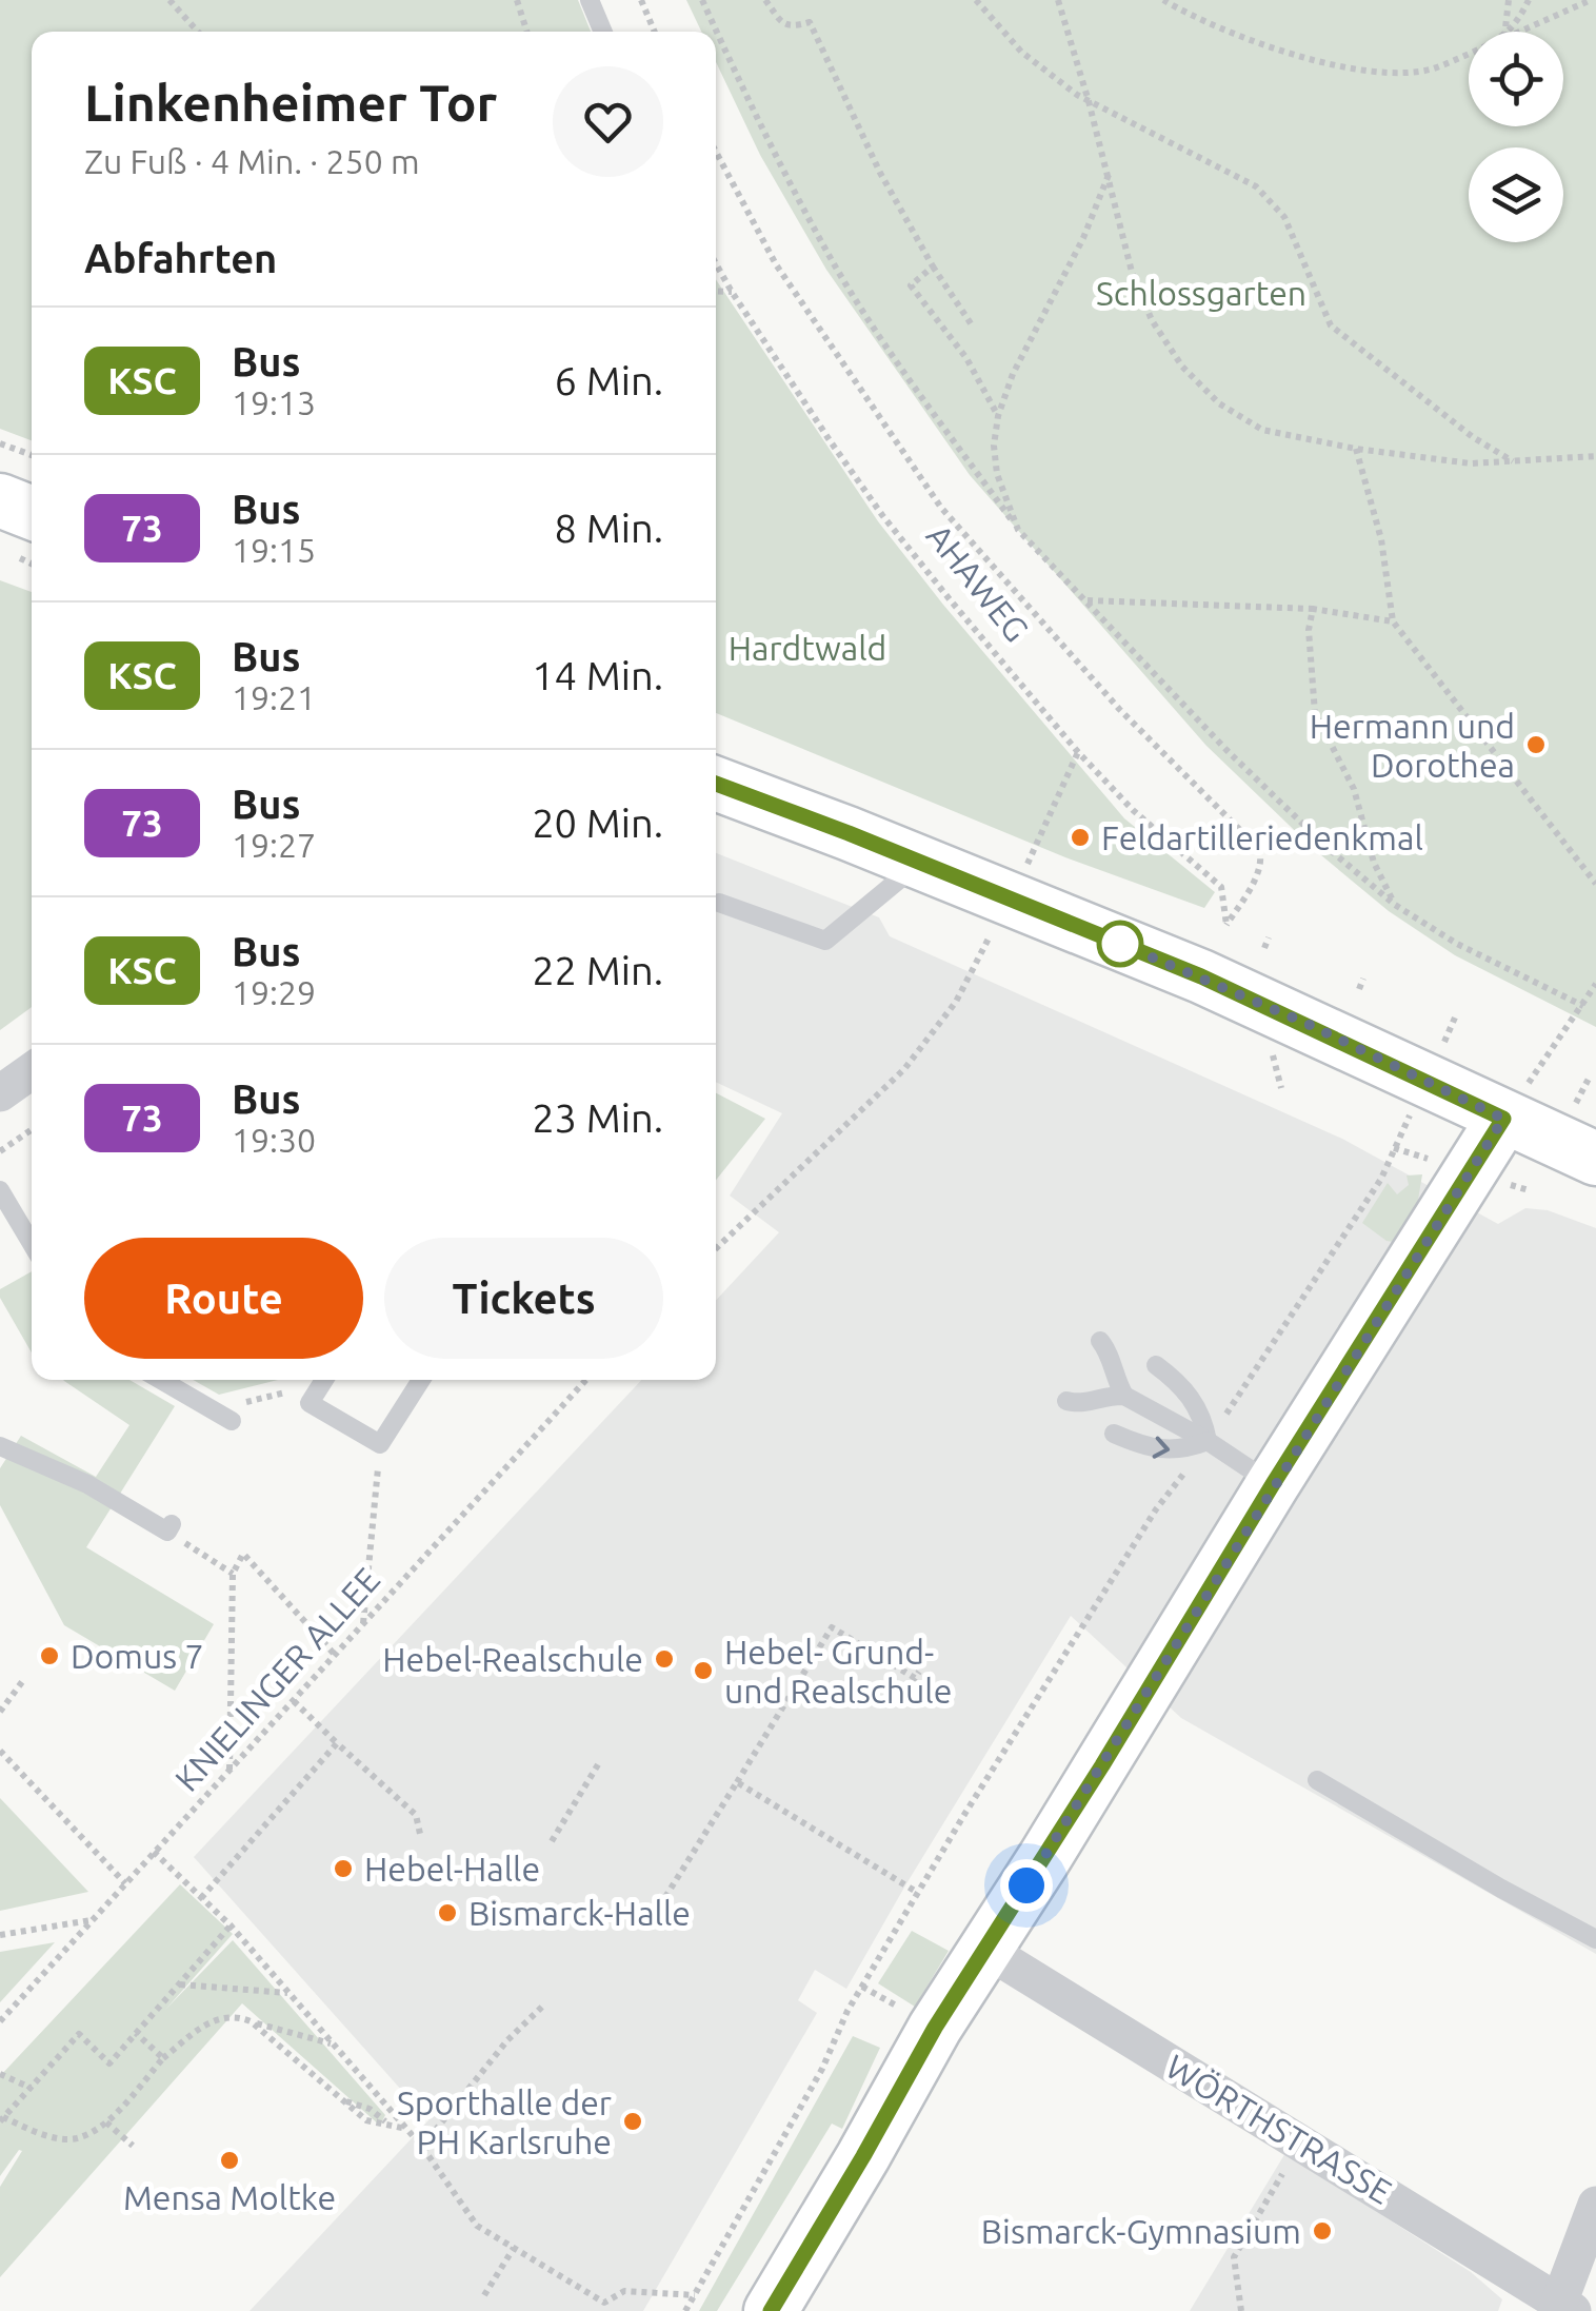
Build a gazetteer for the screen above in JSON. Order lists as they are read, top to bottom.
{
  "streets": {
    "street": ["WÖRTHSTRASSE"],
    "path": ["AHAWEG", "KNIELINGER ALLEE"]
  },
  "parks": ["Schlossgarten", "Hardtwald"],
  "places": [
    "Hermann und Dorothea",
    "Feldartilleriedenkmal",
    "Domus 7",
    "Hebel-Realschule",
    "Hebel- Grund- und Realschule",
    "Hebel-Halle",
    "Bismarck-Halle",
    "Sporthalle der PH Karlsruhe",
    "Mensa Moltke",
    "Bismarck-Gymnasium"
  ],
  "lines": ["bus line KSC"],
  "page": {
    "heading": [
      ["Linkenheimer Tor", "Zu Fuß · 4 Min. · 250 m"],
      "Abfahrten"
    ],
    "list": [
      {
        "mark": "KSC",
        "name": "Bus",
        "note": "19:13",
        "value": "6 Min."
      },
      {
        "mark": "73",
        "name": "Bus",
        "note": "19:15",
        "value": "8 Min."
      },
      {
        "mark": "KSC",
        "name": "Bus",
        "note": "19:21",
        "value": "14 Min."
      },
      {
        "mark": "73",
        "name": "Bus",
        "note": "19:27",
        "value": "20 Min."
      },
      {
        "mark": "KSC",
        "name": "Bus",
        "note": "19:29",
        "value": "22 Min."
      },
      {
        "mark": "73",
        "name": "Bus",
        "note": "19:30",
        "value": "23 Min."
      }
    ],
    "buttons": ["Route", "Tickets"]
  }
}
